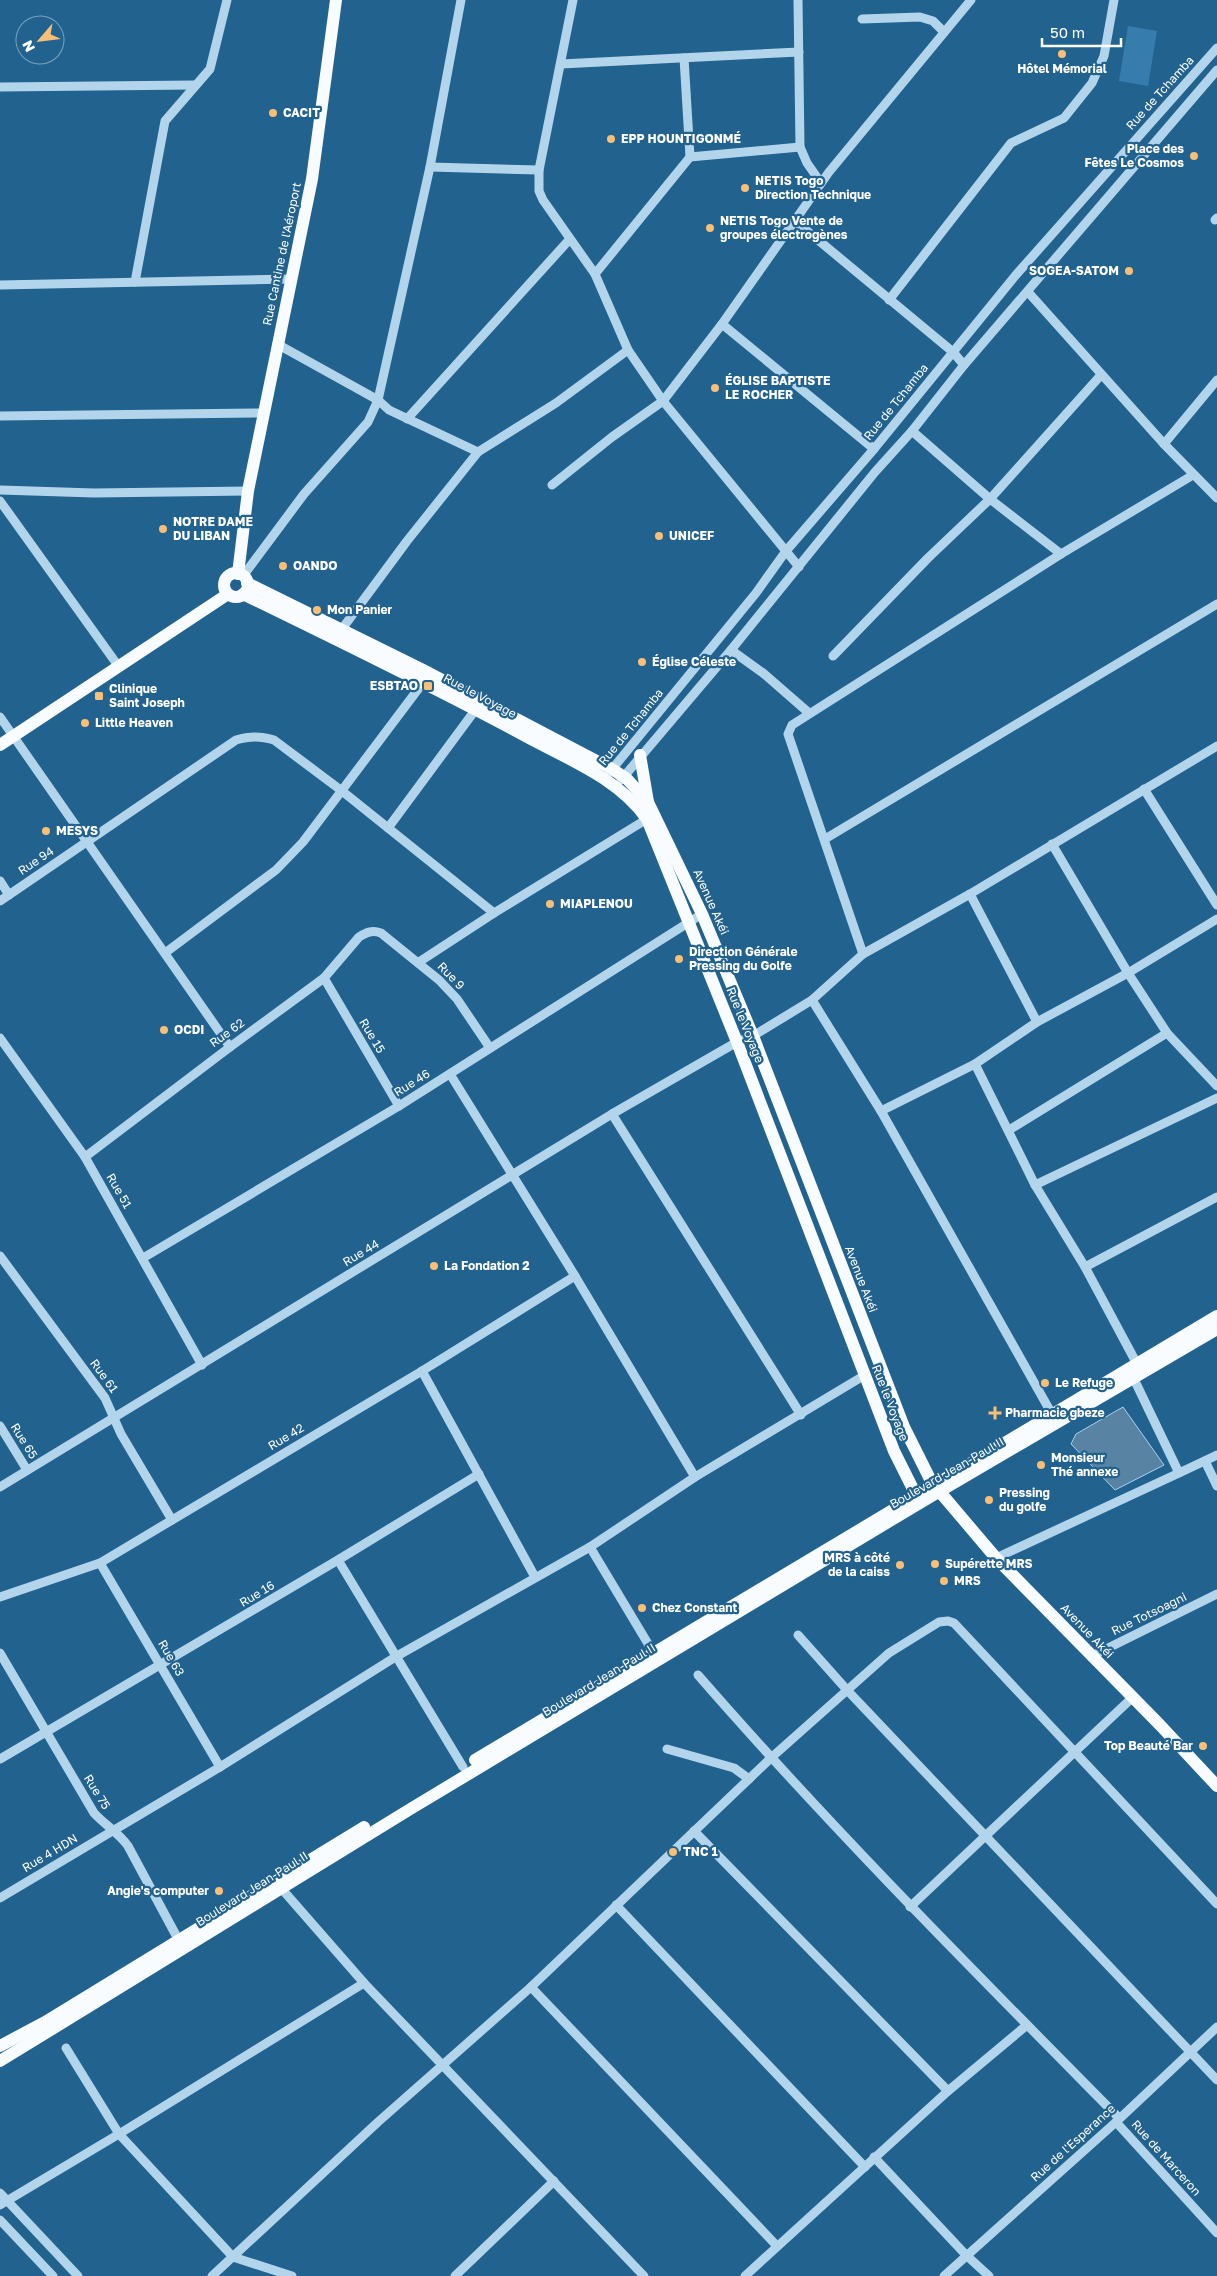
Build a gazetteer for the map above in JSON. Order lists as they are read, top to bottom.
{
  "streets": {
    "main road": [
      "Rue Cantine de l'Aéroport",
      "Rue le Voyage",
      "Avenue Akéi",
      "Boulevard Jean-Paul II"
    ],
    "street": [
      "Rue de Tchamba",
      "Rue 94",
      "Rue 9",
      "Rue 62",
      "Rue 15",
      "Rue 46",
      "Rue 51",
      "Rue 44",
      "Rue 61",
      "Rue 42",
      "Rue 65",
      "Rue 16",
      "Rue Totsoagni",
      "Rue 63",
      "Rue 75",
      "Rue 4 HDN",
      "Rue de l'Esperance",
      "Rue de Marceron"
    ]
  },
  "crossings": [
    ["Rue de Tchamba", "Rue le Voyage"],
    ["Rue de Tchamba", "Avenue Akéi"],
    ["Rue Cantine de l'Aéroport", "Rue le Voyage"],
    ["Rue le Voyage", "Avenue Akéi"],
    ["Rue le Voyage", "Rue 46"],
    ["Rue le Voyage", "Rue 44"],
    ["Rue le Voyage", "Boulevard Jean-Paul II"],
    ["Rue le Voyage", "Rue 4 HDN"],
    ["Avenue Akéi", "Rue 46"],
    ["Avenue Akéi", "Rue 44"],
    ["Avenue Akéi", "Boulevard Jean-Paul II"],
    ["Avenue Akéi", "Rue Totsoagni"],
    ["Rue 9", "Rue 62"],
    ["Rue 9", "Rue 46"],
    ["Rue 62", "Rue 15"],
    ["Rue 62", "Rue 51"],
    ["Rue 15", "Rue 46"],
    ["Rue 46", "Rue 51"],
    ["Rue 51", "Rue 44"],
    ["Rue 44", "Rue 61"],
    ["Rue 44", "Rue 65"],
    ["Rue 61", "Rue 42"],
    ["Rue 42", "Rue 63"],
    ["Boulevard Jean-Paul II", "Rue 75"],
    ["Rue 16", "Rue 63"],
    ["Rue 16", "Rue 75"],
    ["Rue 63", "Rue 4 HDN"],
    ["Rue 75", "Rue 4 HDN"],
    ["Rue de l'Esperance", "Rue de Marceron"]
  ],
  "places": {
    "other": [
      "Hôtel Mémorial",
      "CACIT",
      "EPP HOUNTIGONMÉ",
      "Place des Fêtes Le Cosmos",
      "NETIS Togo Direction Technique",
      "NETIS Togo Vente de groupes électrogènes",
      "SOGEA-SATOM",
      "ÉGLISE BAPTISTE LE ROCHER",
      "NOTRE DAME DU LIBAN",
      "UNICEF",
      "OANDO",
      "Mon Panier",
      "Église Céleste",
      "Little Heaven",
      "MESYS",
      "MIAPLENOU",
      "Direction Générale Pressing du Golfe",
      "OCDI",
      "La Fondation 2",
      "Le Refuge",
      "Monsieur Thé annexe",
      "Pressing du golfe",
      "Supérette MRS",
      "MRS à côté de la caiss",
      "MRS",
      "Chez Constant",
      "Top Beauté Bar",
      "TNC 1",
      "Angie's computer"
    ],
    "transit": ["ESBTAO", "Clinique Saint Joseph"],
    "health": ["Pharmacie gbeze"]
  },
  "scale_bar": "50 m",
  "north": "bottom left"
}
